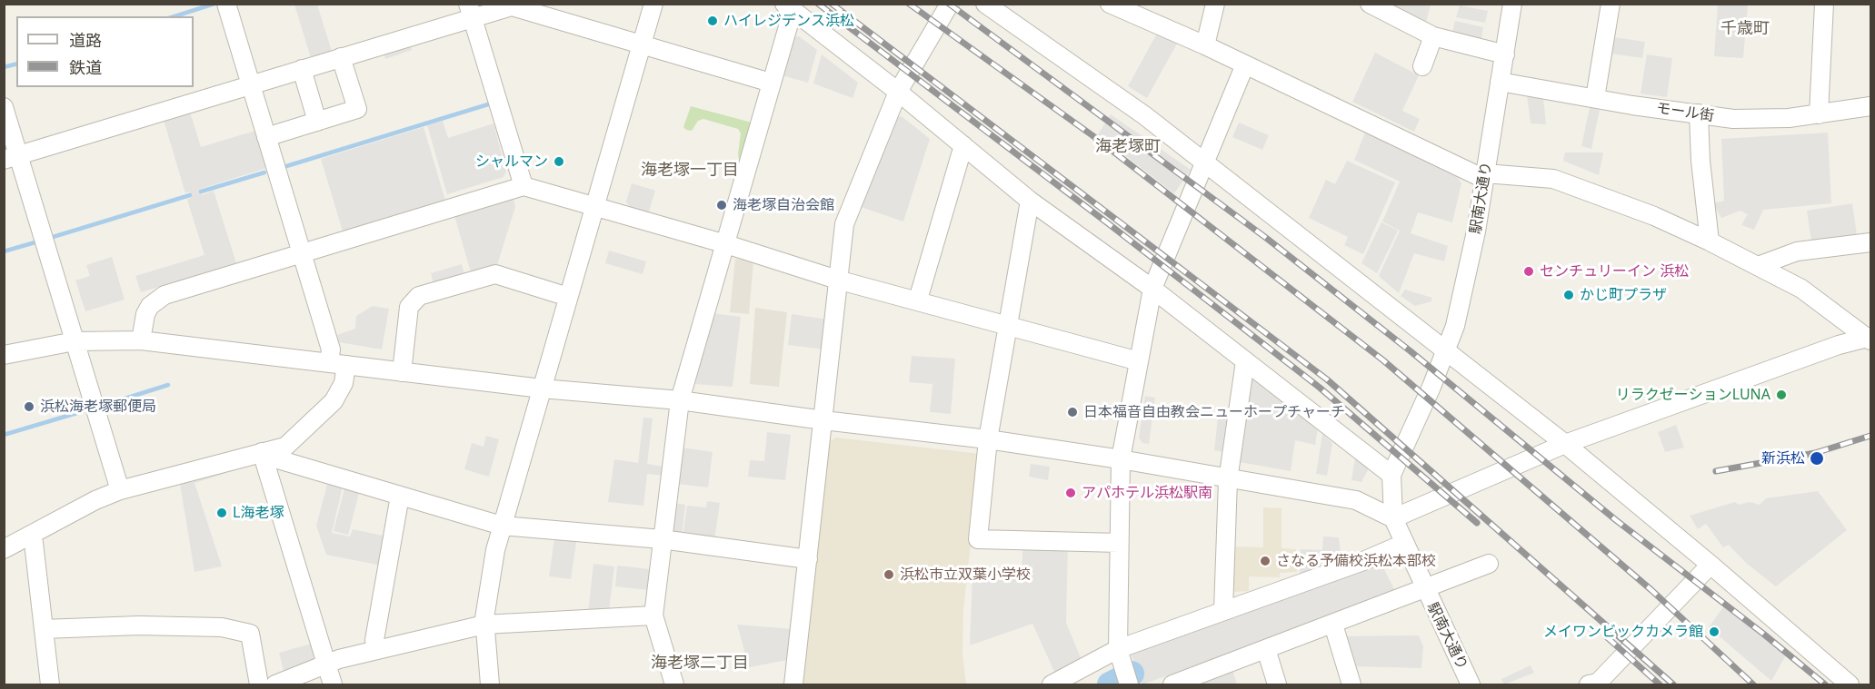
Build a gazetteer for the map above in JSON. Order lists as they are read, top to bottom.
{
  "streets": {
    "street": ["モール街", "駅南大通り"]
  },
  "crossings": [
    ["モール街", "駅南大通り"]
  ],
  "districts": [
    "千歳町",
    "海老塚町",
    "海老塚一丁目",
    "海老塚二丁目"
  ],
  "places": [
    "ハイレジデンス浜松",
    "シャルマン",
    "海老塚自治会館",
    "センチュリーイン 浜松",
    "かじ町プラザ",
    "リラクゼーションLUNA",
    "浜松海老塚郵便局",
    "日本福音自由教会ニューホープチャーチ",
    "新浜松",
    "アパホテル浜松駅南",
    "L海老塚",
    "さなる予備校浜松本部校",
    "浜松市立双葉小学校",
    "メイワンビックカメラ館"
  ],
  "legend": ["道路", "鉄道"]
}
